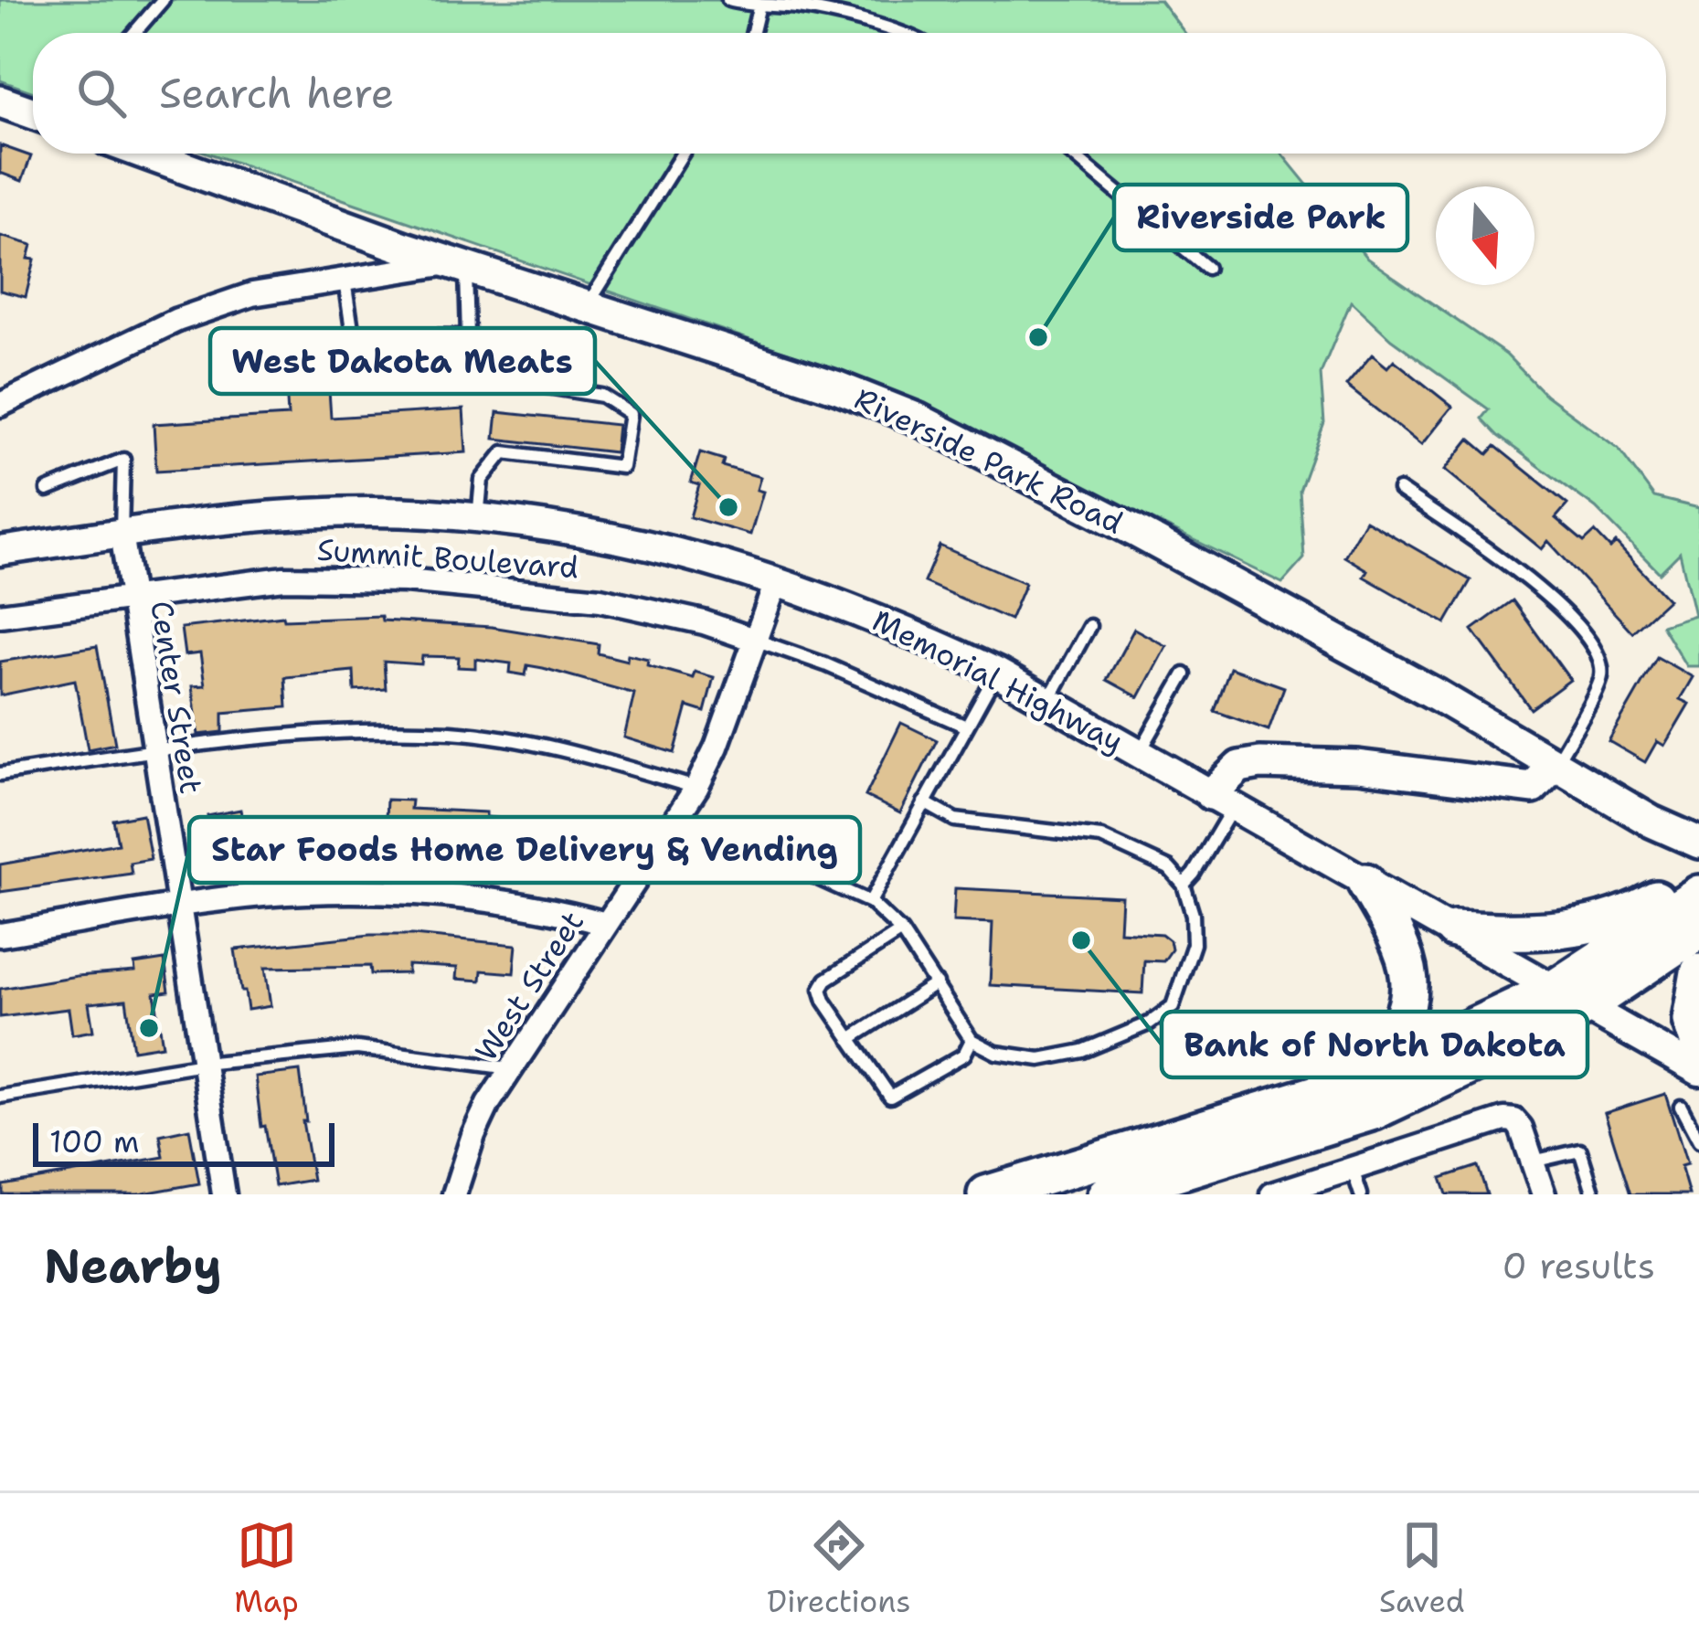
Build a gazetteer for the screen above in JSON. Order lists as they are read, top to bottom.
{
  "streets": {
    "main road": ["Riverside Park Road"],
    "street": [
      "Summit Boulevard",
      "Memorial Highway",
      "Center Street",
      "West Street"
    ]
  },
  "crossings": [
    ["Summit Boulevard", "Center Street"],
    ["Summit Boulevard", "West Street"],
    ["Memorial Highway", "Center Street"],
    ["Memorial Highway", "West Street"]
  ],
  "places": [
    "Riverside Park",
    "West Dakota Meats",
    "Bank of North Dakota",
    "Star Foods Home Delivery & Vending"
  ],
  "scale_bar": "100 m",
  "north": "bottom",
  "page": {
    "search": "Search here",
    "scale": "100 m",
    "heading": ["Nearby", "0 results"],
    "nav": ["Map", "Directions", "Saved"]
  }
}
